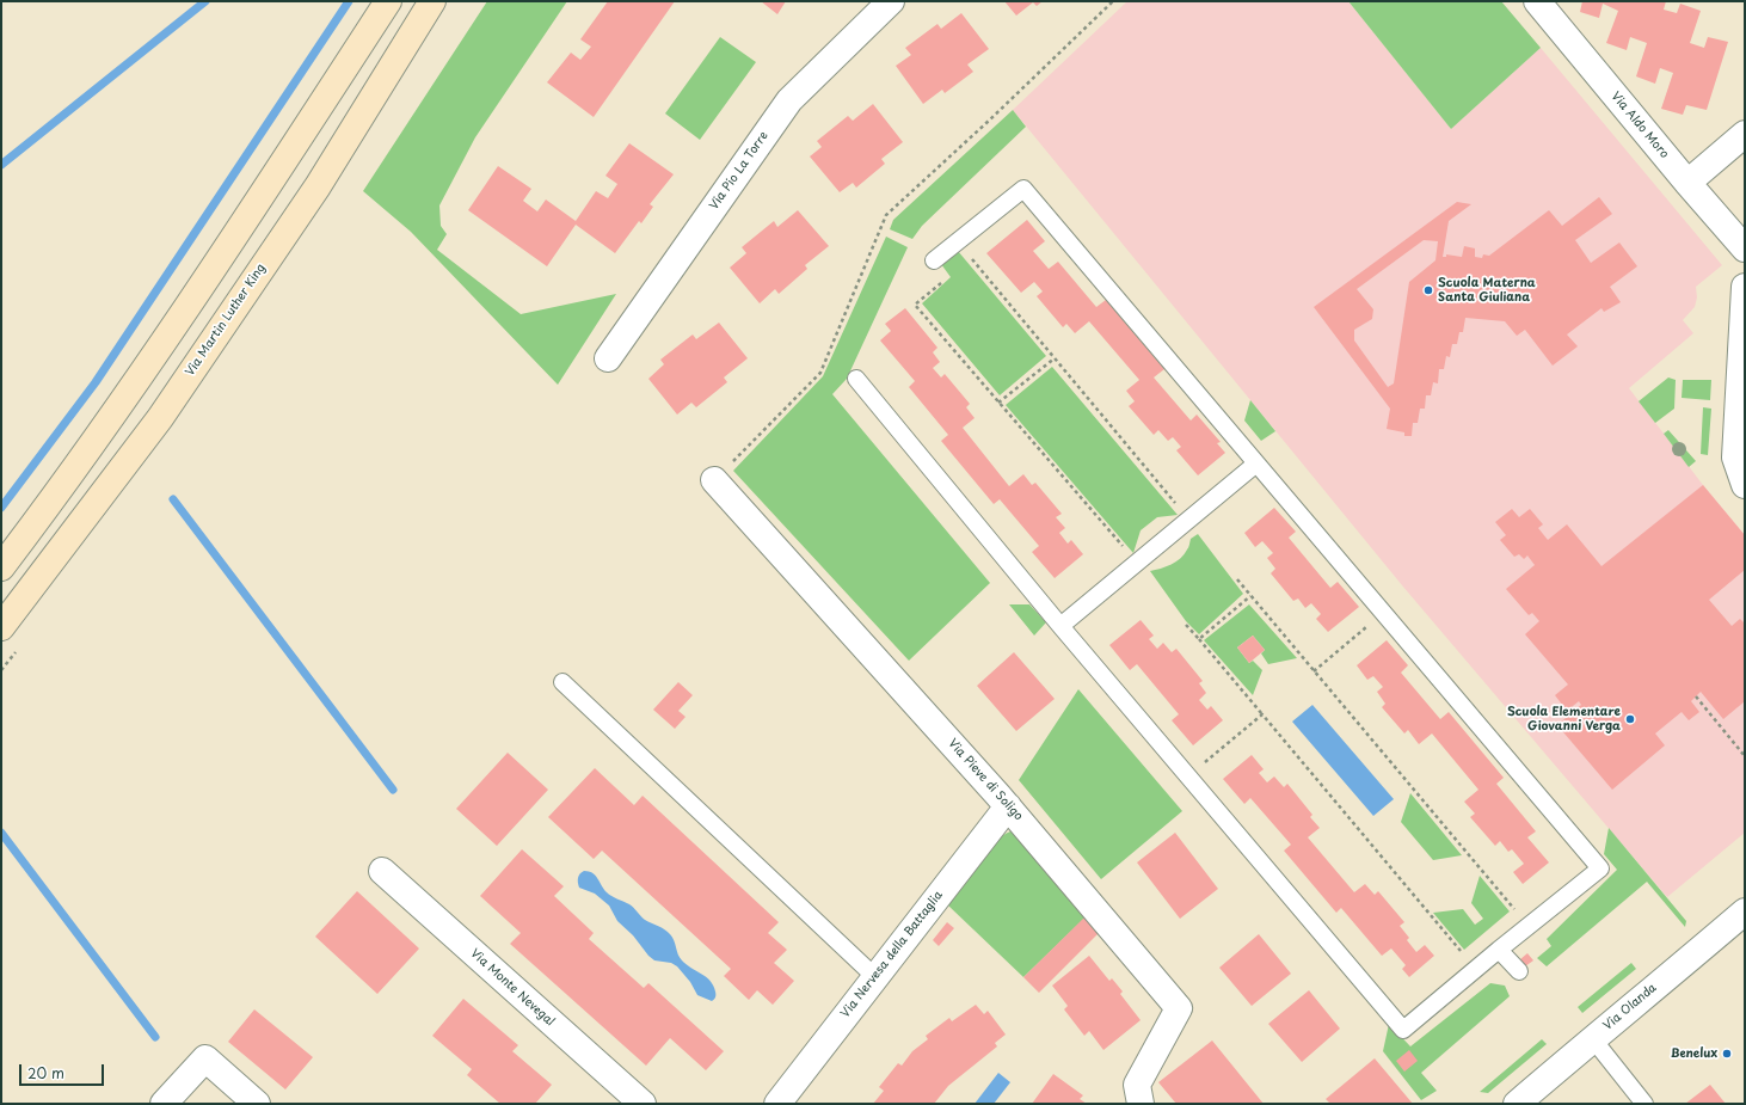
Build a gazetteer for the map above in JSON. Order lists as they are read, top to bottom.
{
  "streets": {
    "main road": ["Via Martin Luther King"],
    "street": [
      "Via Aldo Moro",
      "Via Pio La Torre",
      "Via Pieve di Soligo",
      "Via Nervesa della Battaglia",
      "Via Monte Nevegal",
      "Via Olanda"
    ]
  },
  "crossings": [
    ["Via Pieve di Soligo", "Via Nervesa della Battaglia"]
  ],
  "places": ["Scuola Materna Santa Giuliana", "Scuola Elementare Giovanni Verga", "Benelux"],
  "scale_bar": "20 m"
}
